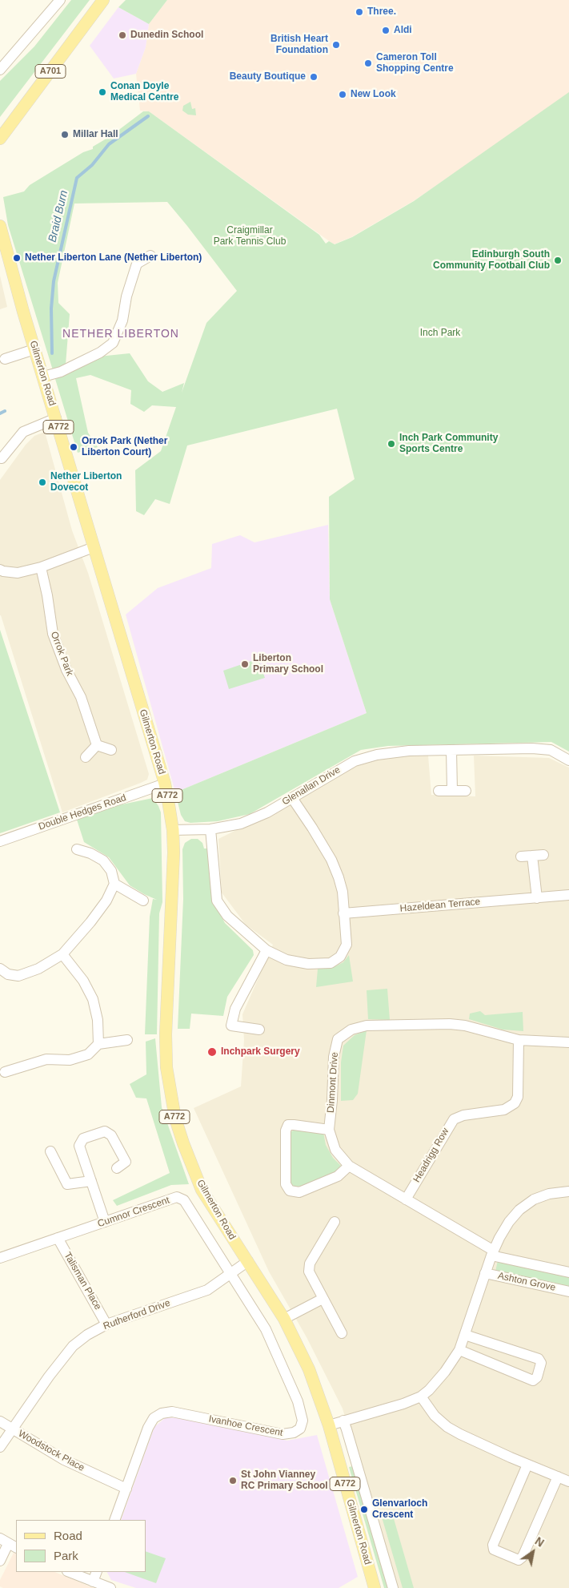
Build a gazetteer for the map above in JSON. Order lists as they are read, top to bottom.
{
  "streets": {
    "main road": ["A701", "Gilmerton Road", "A772"],
    "street": [
      "Orrok Park",
      "Glenallan Drive",
      "Double Hedges Road",
      "Hazeldean Terrace",
      "Dinmont Drive",
      "Headrigg Row",
      "Cumnor Crescent",
      "Talisman Place",
      "Ashton Grove",
      "Rutherford Drive",
      "Ivanhoe Crescent",
      "Woodstock Place"
    ]
  },
  "crossings": [
    ["Gilmerton Road", "Glenallan Drive"],
    ["Gilmerton Road", "Double Hedges Road"],
    ["Gilmerton Road", "Rutherford Drive"],
    ["Dinmont Drive", "Headrigg Row"],
    ["Dinmont Drive", "Ashton Grove"],
    ["Cumnor Crescent", "Talisman Place"],
    ["Cumnor Crescent", "Rutherford Drive"],
    ["Cumnor Crescent", "Ivanhoe Crescent"],
    ["Talisman Place", "Rutherford Drive"],
    ["Rutherford Drive", "Ivanhoe Crescent"],
    ["Rutherford Drive", "Woodstock Place"],
    ["Ivanhoe Crescent", "Woodstock Place"]
  ],
  "districts": ["NETHER LIBERTON"],
  "water": ["Braid Burn"],
  "parks": ["Craigmillar Park Tennis Club", "Inch Park"],
  "places": [
    "Three.",
    "Aldi",
    "Dunedin School",
    "British Heart Foundation",
    "Cameron Toll Shopping Centre",
    "Beauty Boutique",
    "Conan Doyle Medical Centre",
    "New Look",
    "Millar Hall",
    "Nether Liberton Lane (Nether Liberton)",
    "Edinburgh South Community Football Club",
    "Inch Park Community Sports Centre",
    "Orrok Park (Nether Liberton Court)",
    "Nether Liberton Dovecot",
    "Liberton Primary School",
    "Inchpark Surgery",
    "St John Vianney RC Primary School",
    "Glenvarloch Crescent"
  ],
  "legend": ["Road", "Park"],
  "north": "top right"
}
